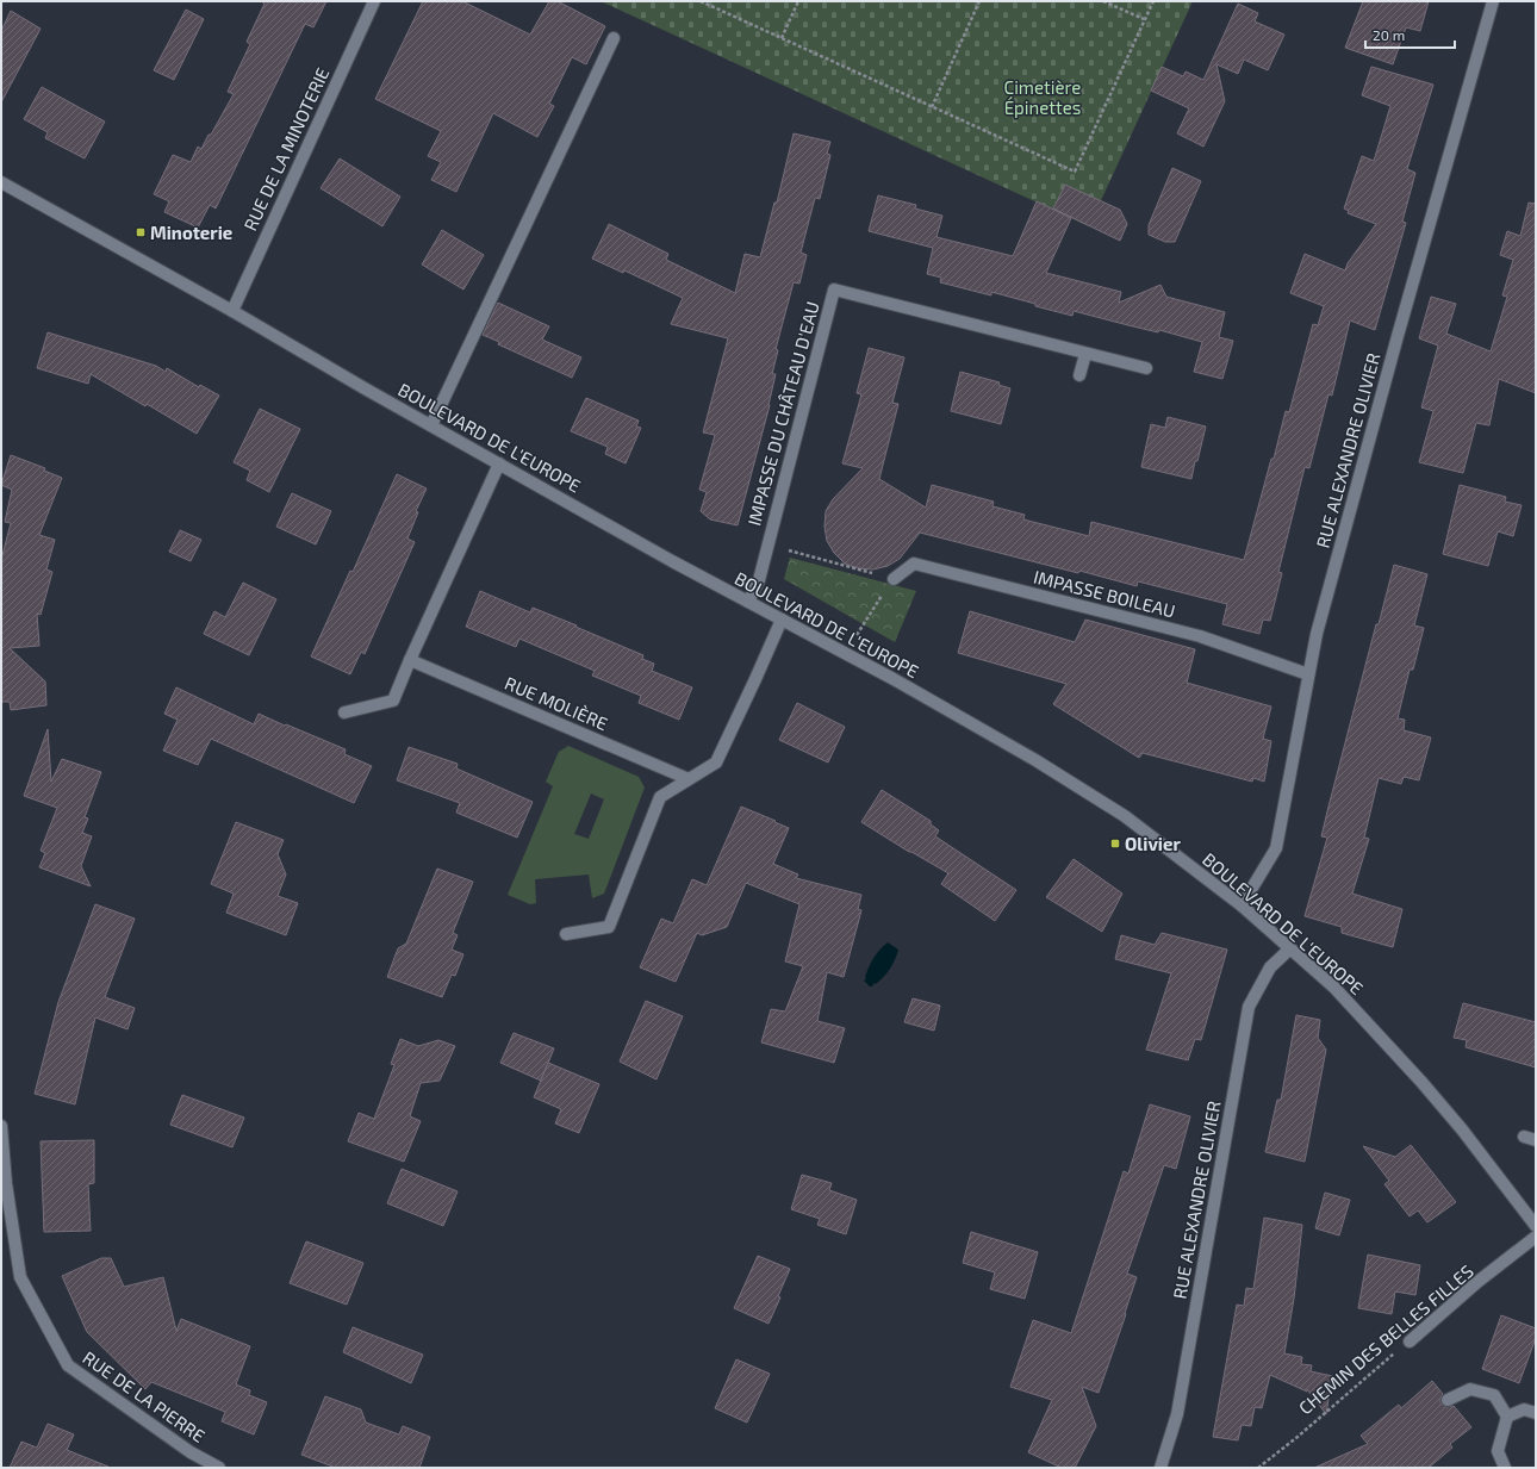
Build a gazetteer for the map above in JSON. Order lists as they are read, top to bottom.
{
  "streets": {
    "street": [
      "RUE DE LA MINOTERIE",
      "IMPASSE DU CHÂTEAU D'EAU",
      "BOULEVARD DE L'EUROPE",
      "RUE ALEXANDRE OLIVIER",
      "IMPASSE BOILEAU",
      "RUE MOLIÈRE",
      "CHEMIN DES BELLES FILLES",
      "RUE DE LA PIERRE"
    ]
  },
  "crossings": [
    ["RUE DE LA MINOTERIE", "BOULEVARD DE L'EUROPE"],
    ["IMPASSE DU CHÂTEAU D'EAU", "BOULEVARD DE L'EUROPE"],
    ["BOULEVARD DE L'EUROPE", "RUE ALEXANDRE OLIVIER"],
    ["RUE ALEXANDRE OLIVIER", "IMPASSE BOILEAU"]
  ],
  "parks": ["Cimetière Épinettes"],
  "places": {
    "transit": ["Minoterie", "Olivier"]
  },
  "scale_bar": "20 m"
}
